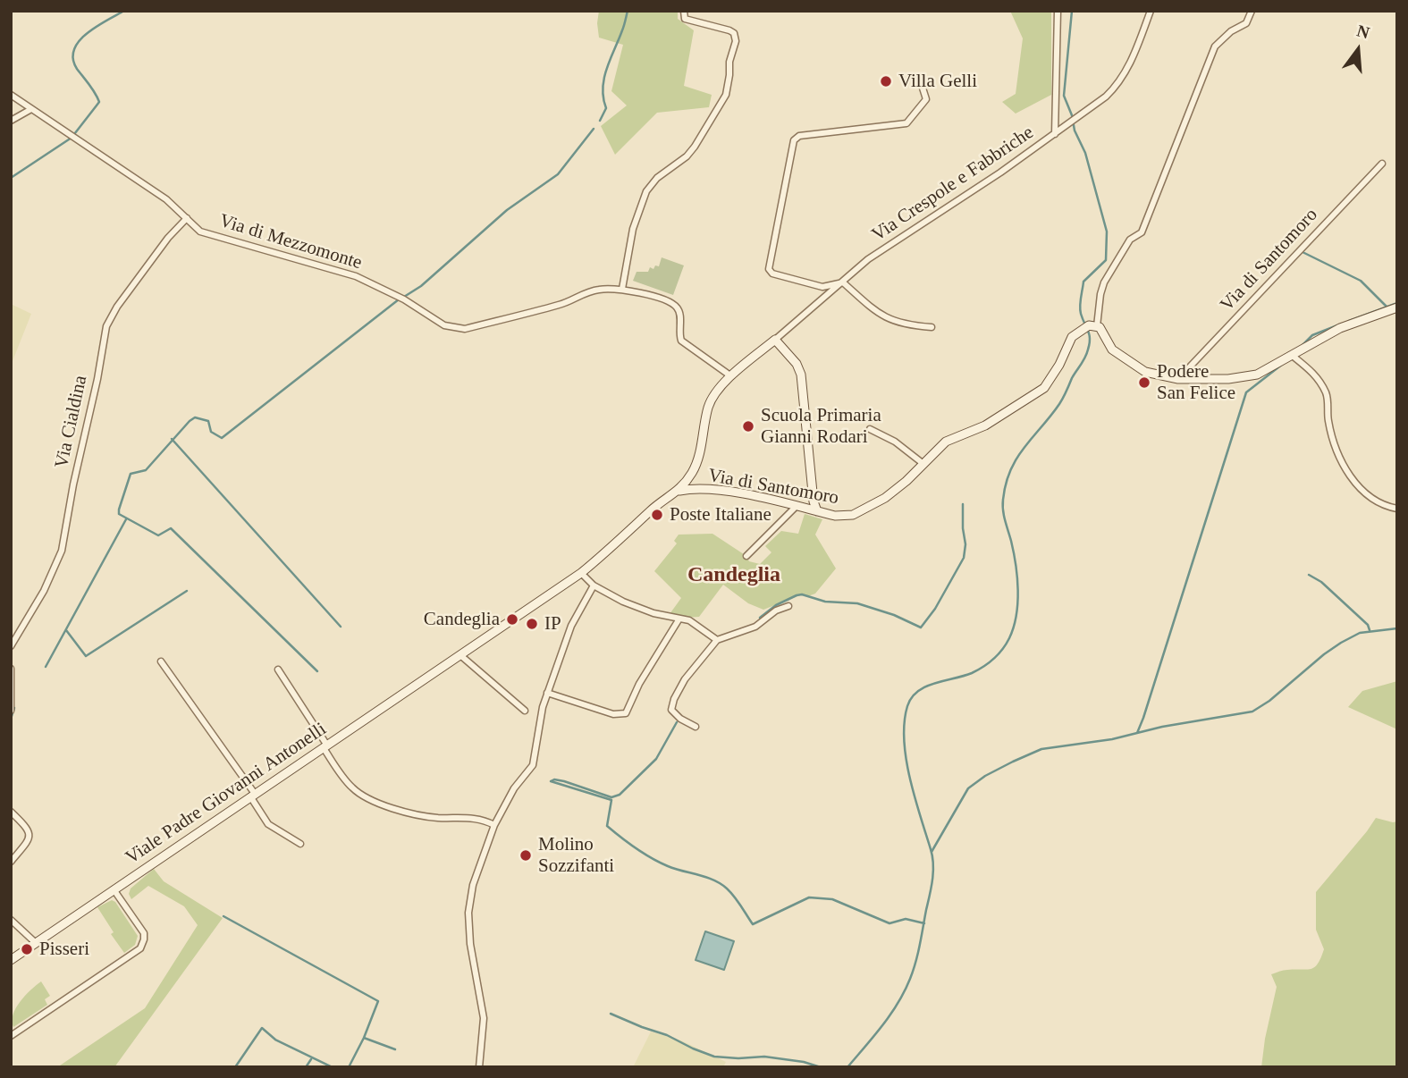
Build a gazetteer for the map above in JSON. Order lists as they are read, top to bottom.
{
  "streets": {
    "main road": ["Via di Santomoro", "Viale Padre Giovanni Antonelli"],
    "street": ["Via Crespole e Fabbriche", "Via di Mezzomonte", "Via Cialdina"]
  },
  "crossings": [
    ["Via di Mezzomonte", "Via Cialdina"],
    ["Via di Santomoro", "Viale Padre Giovanni Antonelli"]
  ],
  "districts": ["Candeglia"],
  "places": [
    "Villa Gelli",
    "Podere San Felice",
    "Scuola Primaria Gianni Rodari",
    "Poste Italiane",
    "Candeglia",
    "IP",
    "Molino Sozzifanti",
    "Pisseri"
  ],
  "north": "top"
}
